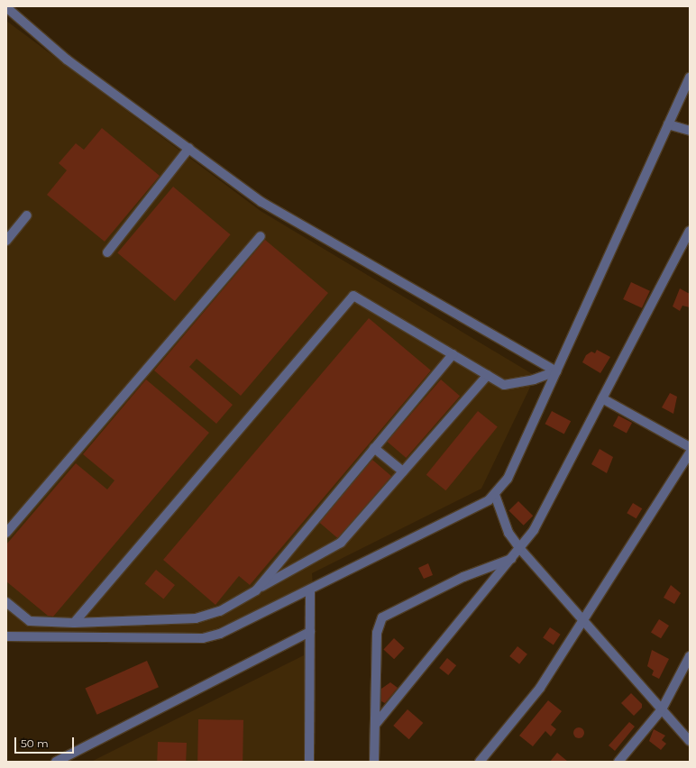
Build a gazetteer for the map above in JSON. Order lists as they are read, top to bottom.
{
  "scale_bar": "50 m"
}
